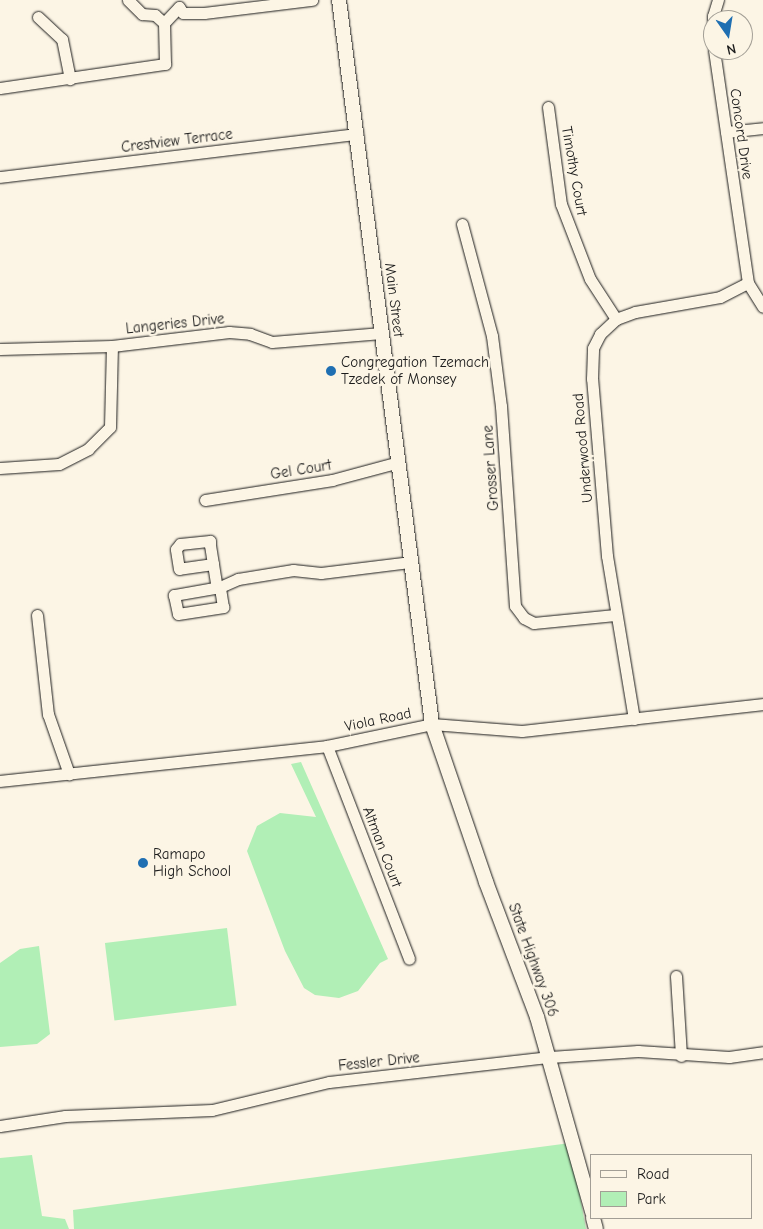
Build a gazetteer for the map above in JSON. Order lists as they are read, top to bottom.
{
  "streets": {
    "main road": ["Main Street", "State Highway 306"],
    "street": [
      "Concord Drive",
      "Crestview Terrace",
      "Timothy Court",
      "Langeries Drive",
      "Underwood Road",
      "Grosser Lane",
      "Gel Court",
      "Viola Road",
      "Altman Court",
      "Fessler Drive"
    ]
  },
  "crossings": [
    ["Concord Drive", "Underwood Road"],
    ["Crestview Terrace", "Main Street"],
    ["Timothy Court", "Underwood Road"],
    ["Main Street", "Langeries Drive"],
    ["Main Street", "Gel Court"],
    ["Main Street", "Viola Road"],
    ["Main Street", "State Highway 306"],
    ["Underwood Road", "Grosser Lane"],
    ["Underwood Road", "Viola Road"],
    ["Viola Road", "Altman Court"],
    ["Viola Road", "State Highway 306"],
    ["State Highway 306", "Fessler Drive"]
  ],
  "places": ["Congregation Tzemach Tzedek of Monsey", "Ramapo High School"],
  "legend": ["Road", "Park"],
  "north": "bottom"
}
